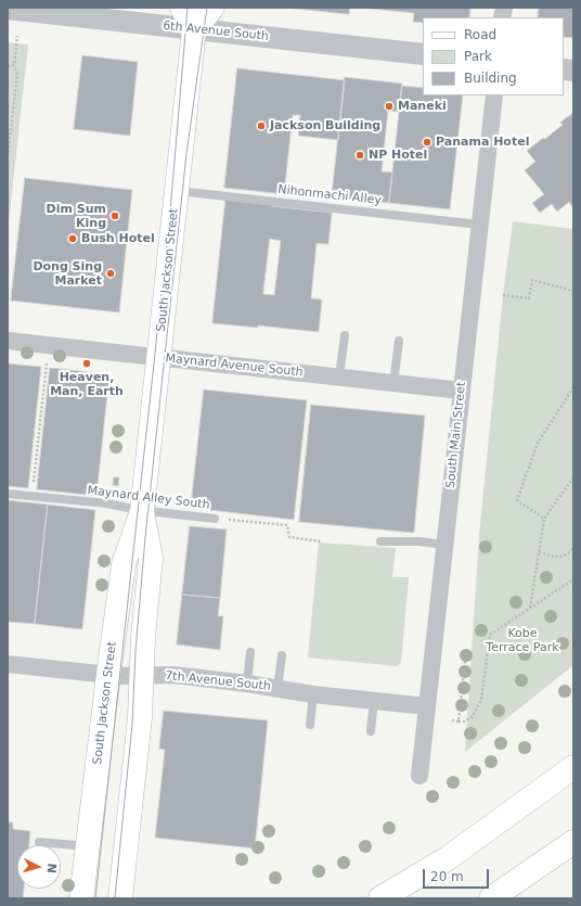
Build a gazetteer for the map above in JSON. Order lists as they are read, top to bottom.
{
  "streets": {
    "main road": ["South Jackson Street"],
    "street": [
      "6th Avenue South",
      "Maynard Avenue South",
      "South Main Street",
      "7th Avenue South"
    ],
    "lane": ["Nihonmachi Alley", "Maynard Alley South"]
  },
  "crossings": [
    ["6th Avenue South", "South Jackson Street"],
    ["Nihonmachi Alley", "South Jackson Street"],
    ["Nihonmachi Alley", "South Main Street"],
    ["South Jackson Street", "Maynard Avenue South"],
    ["South Jackson Street", "Maynard Alley South"],
    ["South Jackson Street", "7th Avenue South"],
    ["Maynard Avenue South", "South Main Street"],
    ["South Main Street", "7th Avenue South"]
  ],
  "parks": ["Kobe Terrace Park"],
  "places": [
    "Maneki",
    "Jackson Building",
    "Panama Hotel",
    "NP Hotel",
    "Dim Sum King",
    "Bush Hotel",
    "Dong Sing Market",
    "Heaven, Man, Earth"
  ],
  "legend": ["Road", "Park", "Building"],
  "scale_bar": "20 m",
  "north": "right"
}
